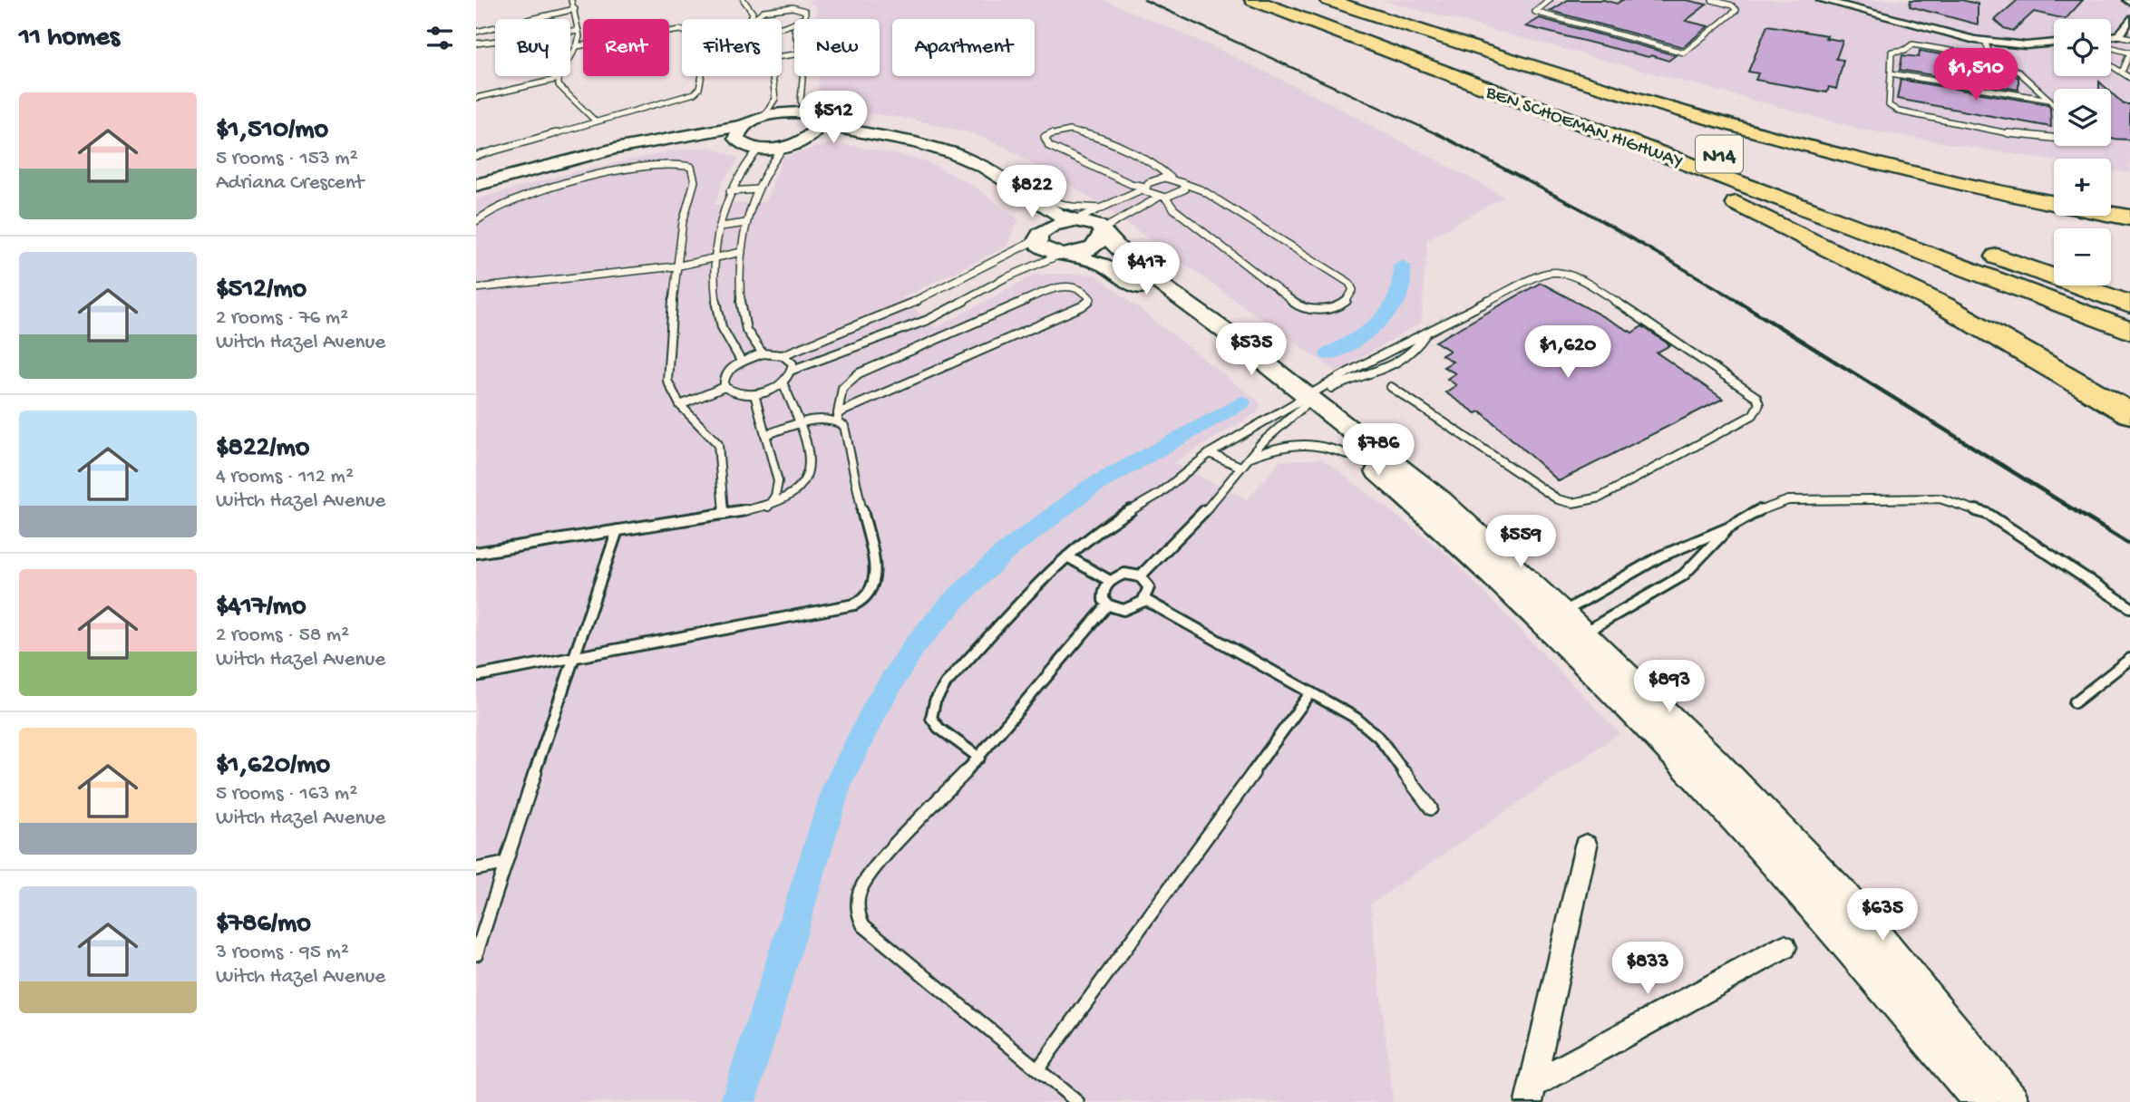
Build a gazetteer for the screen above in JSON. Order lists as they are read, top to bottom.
{
  "streets": {
    "highway": ["BEN SCHOEMAN HIGHWAY", "N14"]
  },
  "page": {
    "heading": "11 homes",
    "map_buttons": ["+", "−"],
    "chip": [
      "Buy",
      "Rent",
      "Filters",
      "New",
      "Apartment"
    ],
    "price": [
      "$1,510",
      "$512",
      "$822",
      "$417",
      "$535",
      "$1,620",
      "$786",
      "$559",
      "$893",
      "$635",
      "$833"
    ],
    "list": [
      {
        "name": "$1,510/mo",
        "note": "5 rooms · 153 m² · Adriana Crescent"
      },
      {
        "name": "$512/mo",
        "note": "2 rooms · 76 m² · Witch Hazel Avenue"
      },
      {
        "name": "$822/mo",
        "note": "4 rooms · 112 m² · Witch Hazel Avenue"
      },
      {
        "name": "$417/mo",
        "note": "2 rooms · 58 m² · Witch Hazel Avenue"
      },
      {
        "name": "$1,620/mo",
        "note": "5 rooms · 163 m² · Witch Hazel Avenue"
      },
      {
        "name": "$786/mo",
        "note": "3 rooms · 95 m² · Witch Hazel Avenue"
      }
    ]
  }
}
